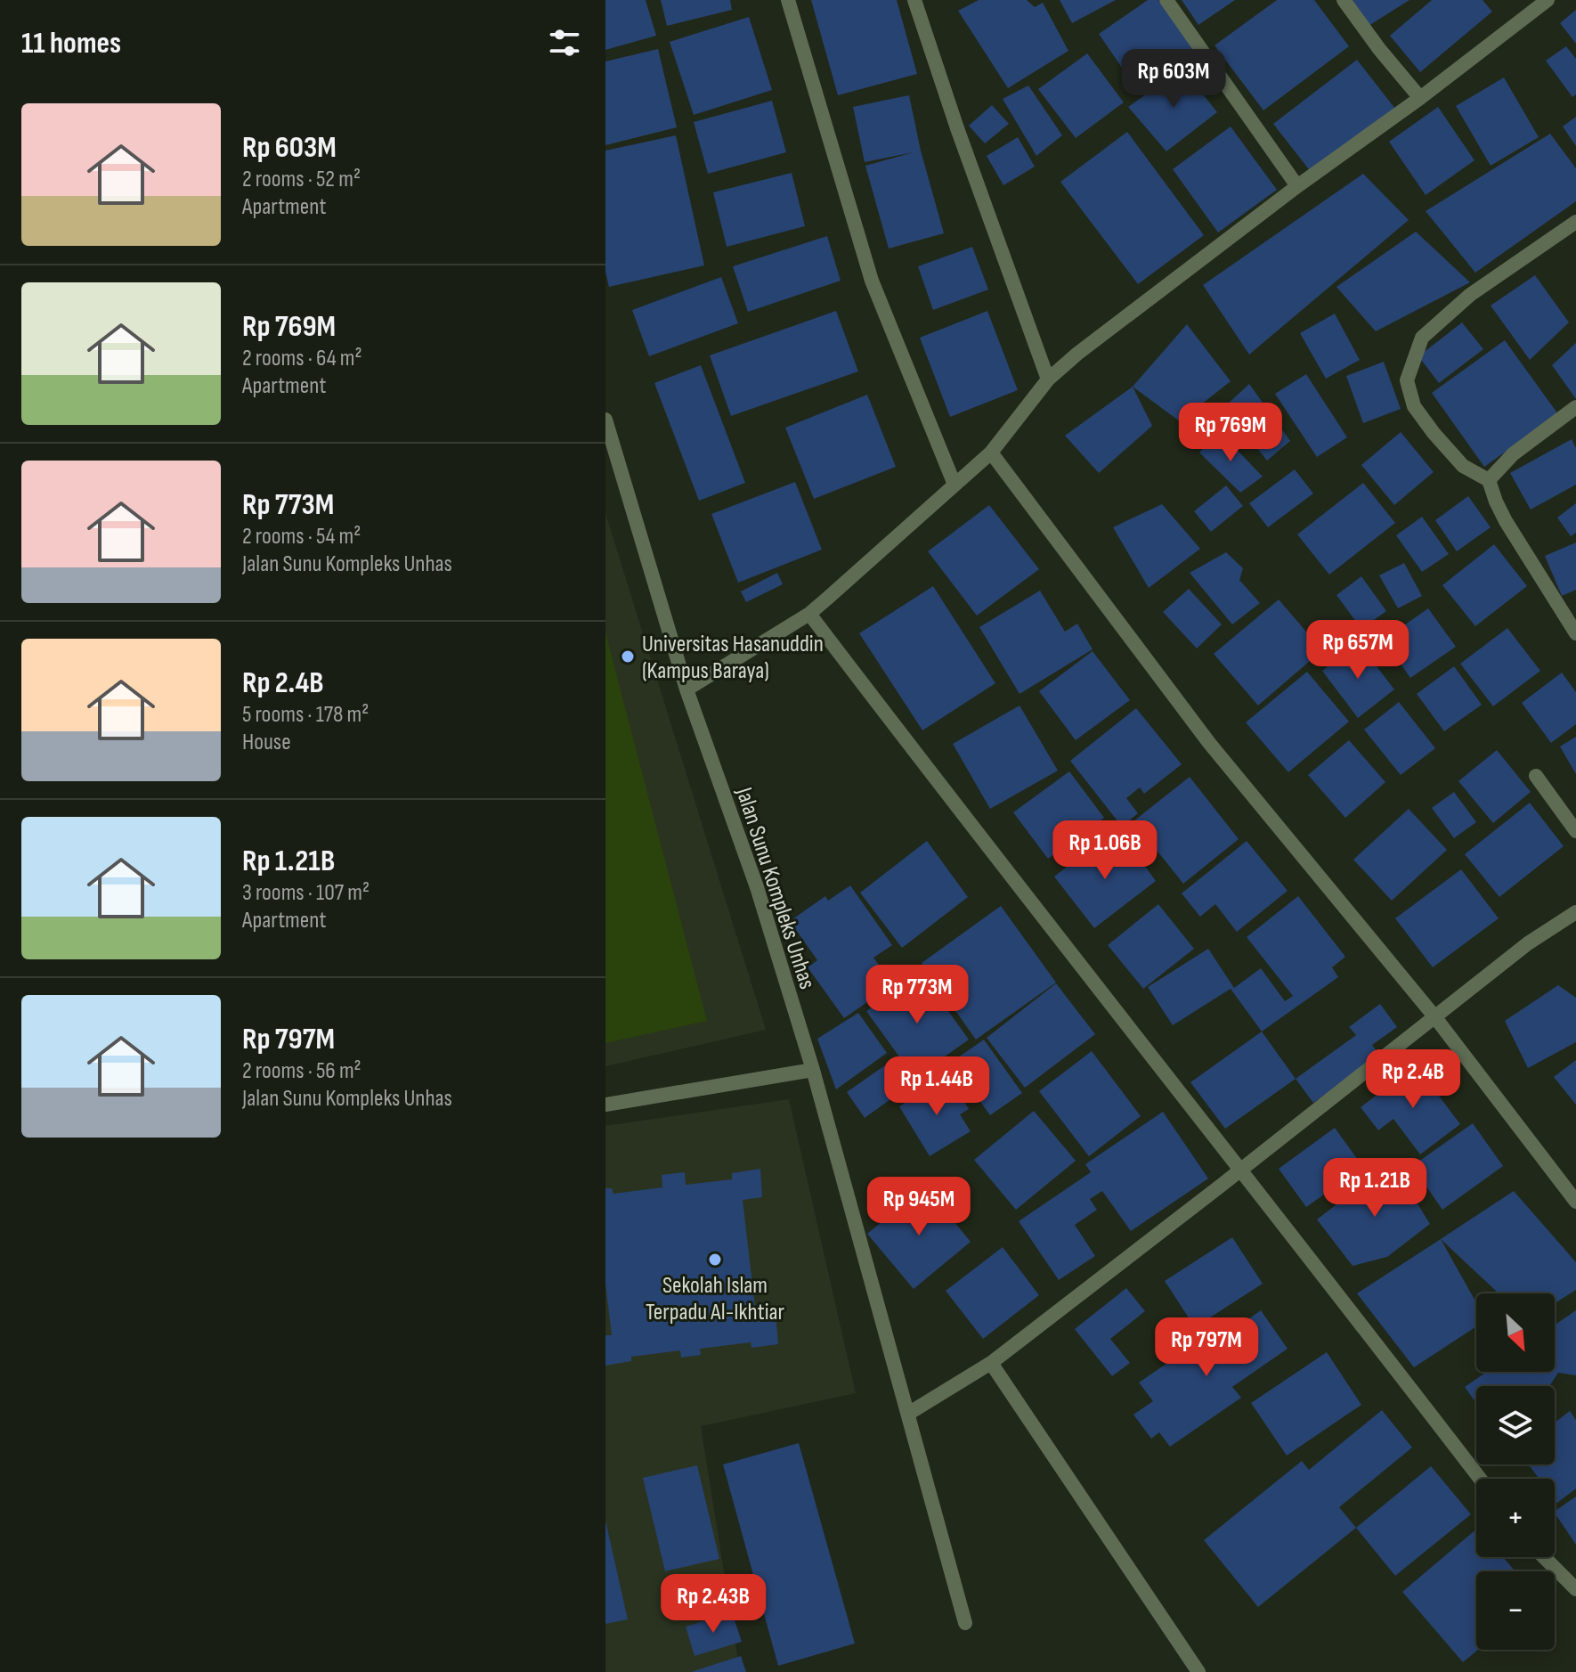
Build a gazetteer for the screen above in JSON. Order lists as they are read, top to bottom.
{
  "streets": {
    "street": ["Jalan Sunu Kompleks Unhas"]
  },
  "places": ["Universitas Hasanuddin (Kampus Baraya)", "Sekolah Islam Terpadu Al-Ikhtiar"],
  "north": "bottom right",
  "page": {
    "heading": "11 homes",
    "price": [
      "Rp 603M",
      "Rp 769M",
      "Rp 657M",
      "Rp 1.06B",
      "Rp 773M",
      "Rp 2.4B",
      "Rp 1.44B",
      "Rp 1.21B",
      "Rp 945M",
      "Rp 797M",
      "Rp 2.43B"
    ],
    "list": [
      {
        "name": "Rp 603M",
        "note": "2 rooms · 52 m² · Apartment"
      },
      {
        "name": "Rp 769M",
        "note": "2 rooms · 64 m² · Apartment"
      },
      {
        "name": "Rp 773M",
        "note": "2 rooms · 54 m² · Jalan Sunu Kompleks Unhas"
      },
      {
        "name": "Rp 2.4B",
        "note": "5 rooms · 178 m² · House"
      },
      {
        "name": "Rp 1.21B",
        "note": "3 rooms · 107 m² · Apartment"
      },
      {
        "name": "Rp 797M",
        "note": "2 rooms · 56 m² · Jalan Sunu Kompleks Unhas"
      }
    ],
    "map_buttons": ["+", "−"]
  }
}
